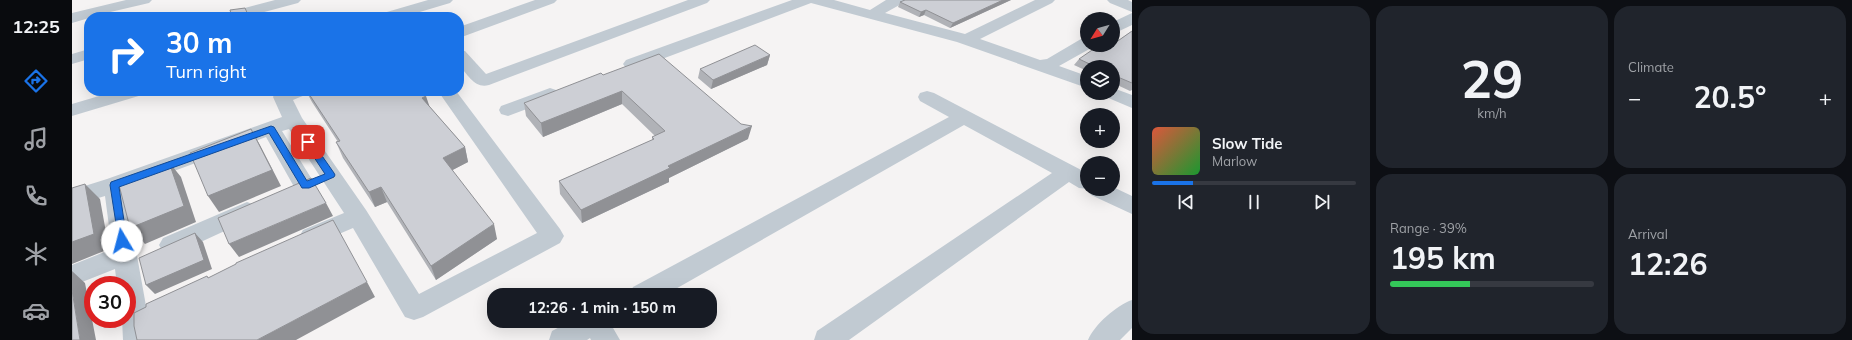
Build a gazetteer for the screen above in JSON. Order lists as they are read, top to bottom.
{
  "north": "bottom left",
  "page": {
    "tabs": "12:25",
    "tile": [
      ["29", "km/h"],
      "Climate",
      ["Range · 39%", "195 km"],
      ["Arrival", "12:26"]
    ],
    "map_buttons": ["+", "−"],
    "turn": ["30 m", "Turn right"],
    "heat": ["−", "20.5°", "+"],
    "song": ["Slow Tide", "Marlow"],
    "limit": "30",
    "trip": "12:26 · 1 min · 150 m"
  }
}
